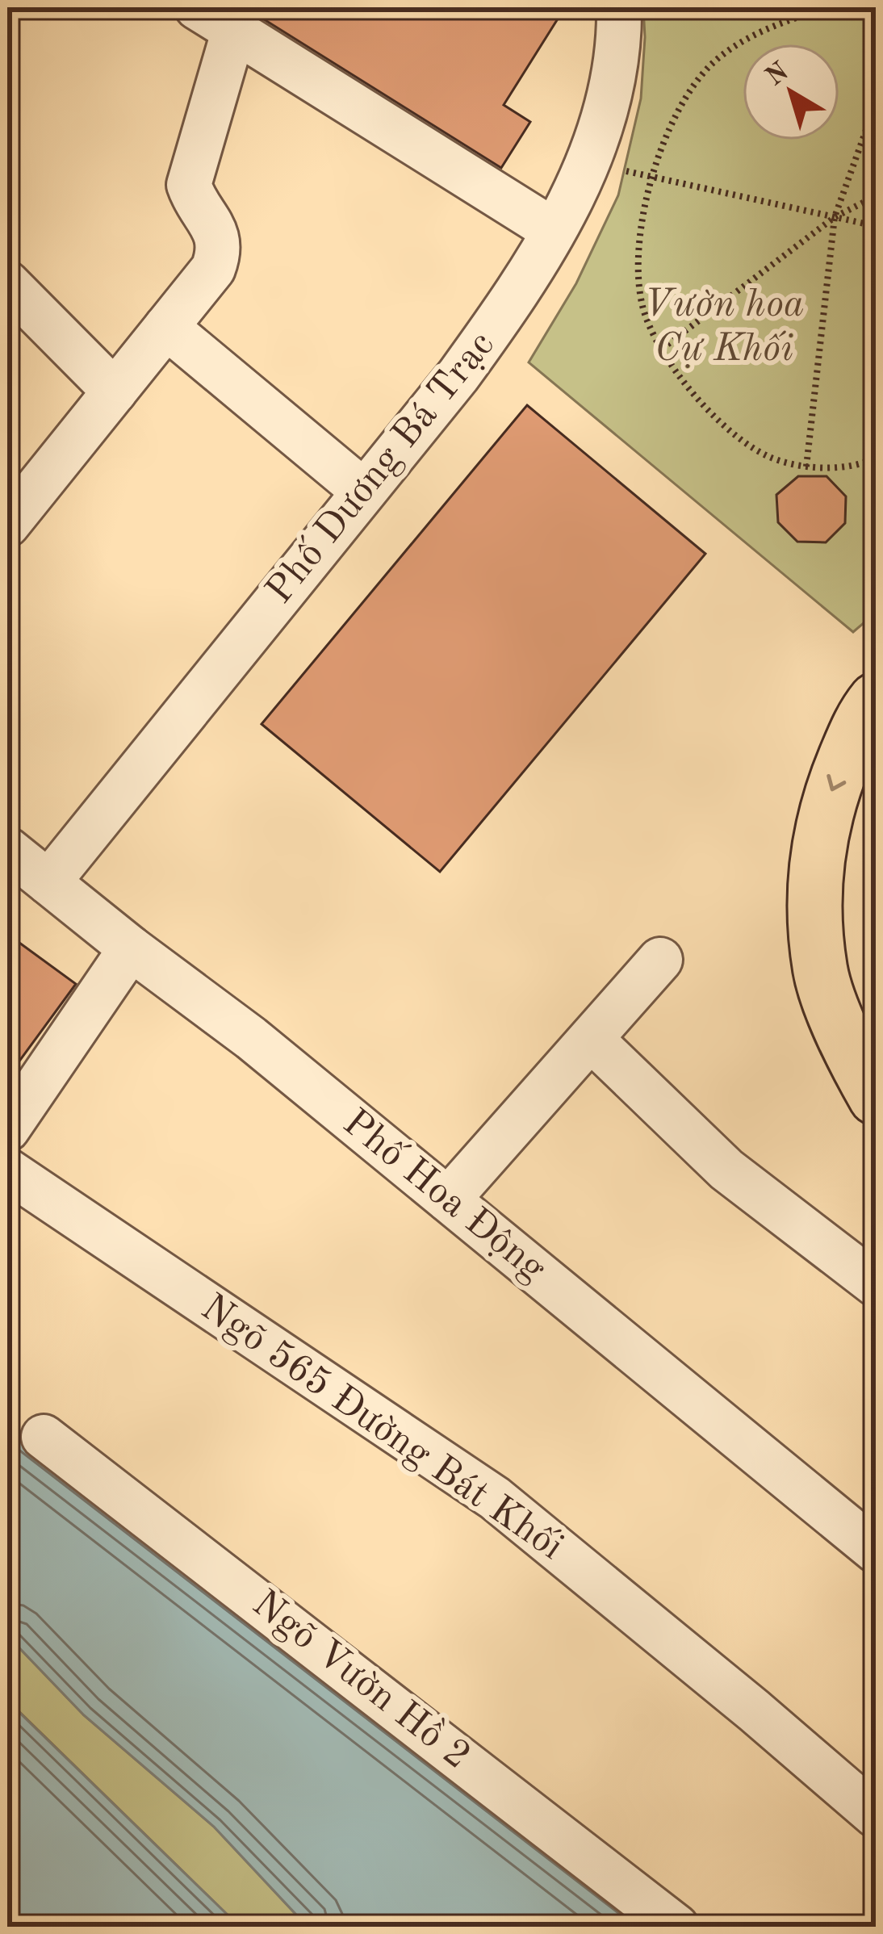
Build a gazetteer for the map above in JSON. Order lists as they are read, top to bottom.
{
  "streets": {
    "street": [
      "Phố Dương Bá Trạc",
      "Phố Hoa Động",
      "Ngõ 565 Đường Bát Khối",
      "Ngõ Vườn Hồ 2"
    ]
  },
  "crossings": [
    ["Phố Dương Bá Trạc", "Phố Hoa Động"]
  ],
  "parks": ["Vườn hoa Cự Khối"],
  "north": "top left"
}
